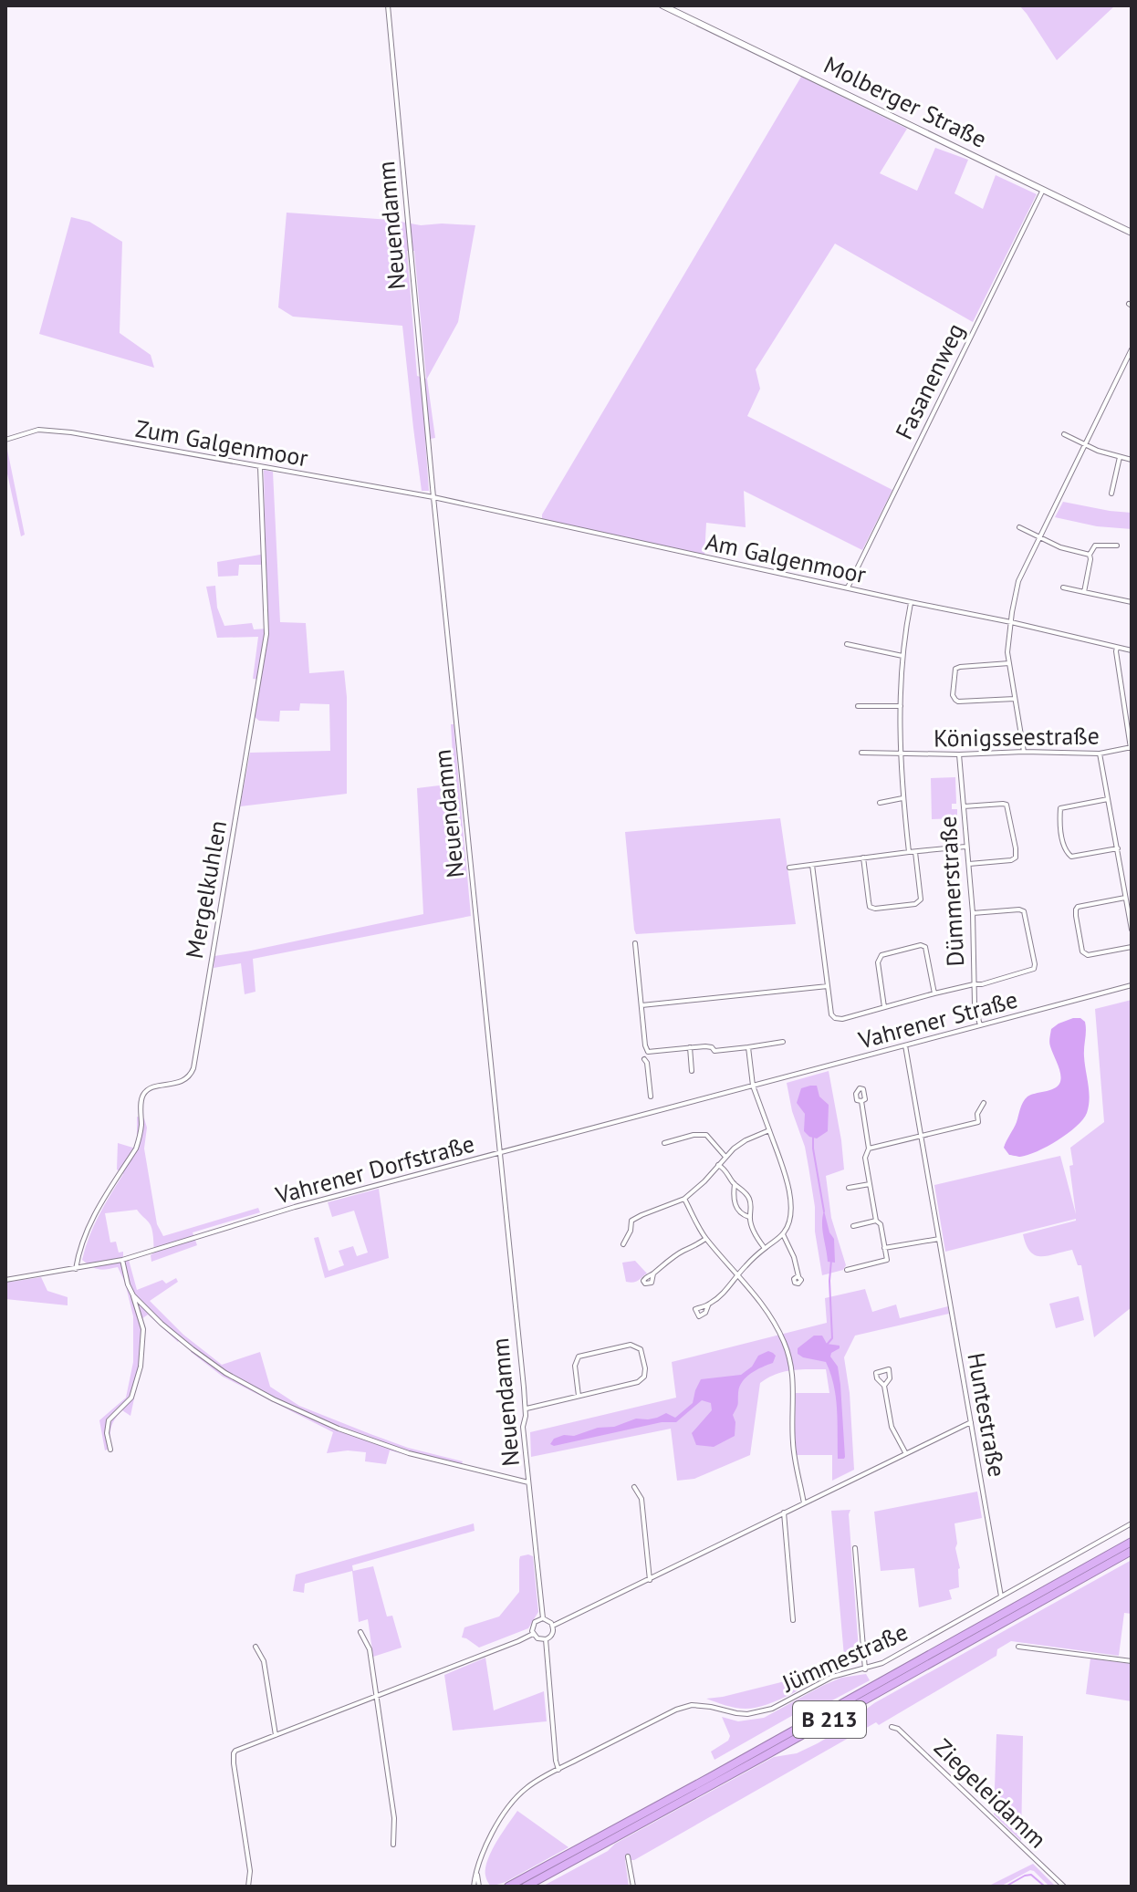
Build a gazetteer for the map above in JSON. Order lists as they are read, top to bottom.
{
  "streets": {
    "highway": ["B 213"],
    "main road": ["Molberger Straße"],
    "street": [
      "Neuendamm",
      "Fasanenweg",
      "Zum Galgenmoor",
      "Am Galgenmoor",
      "Königsseestraße",
      "Mergelkuhlen",
      "Dümmerstraße",
      "Vahrener Straße",
      "Vahrener Dorfstraße",
      "Huntestraße",
      "Jümmestraße",
      "Ziegeleidamm"
    ]
  },
  "crossings": [
    ["Molberger Straße", "Fasanenweg"],
    ["Neuendamm", "Zum Galgenmoor"],
    ["Neuendamm", "Am Galgenmoor"],
    ["Neuendamm", "Vahrener Dorfstraße"],
    ["Fasanenweg", "Am Galgenmoor"],
    ["Zum Galgenmoor", "Am Galgenmoor"],
    ["Zum Galgenmoor", "Mergelkuhlen"],
    ["Königsseestraße", "Dümmerstraße"],
    ["Mergelkuhlen", "Vahrener Dorfstraße"],
    ["Dümmerstraße", "Vahrener Straße"],
    ["Vahrener Straße", "Vahrener Dorfstraße"],
    ["Vahrener Straße", "Huntestraße"],
    ["Huntestraße", "Jümmestraße"]
  ]
}
